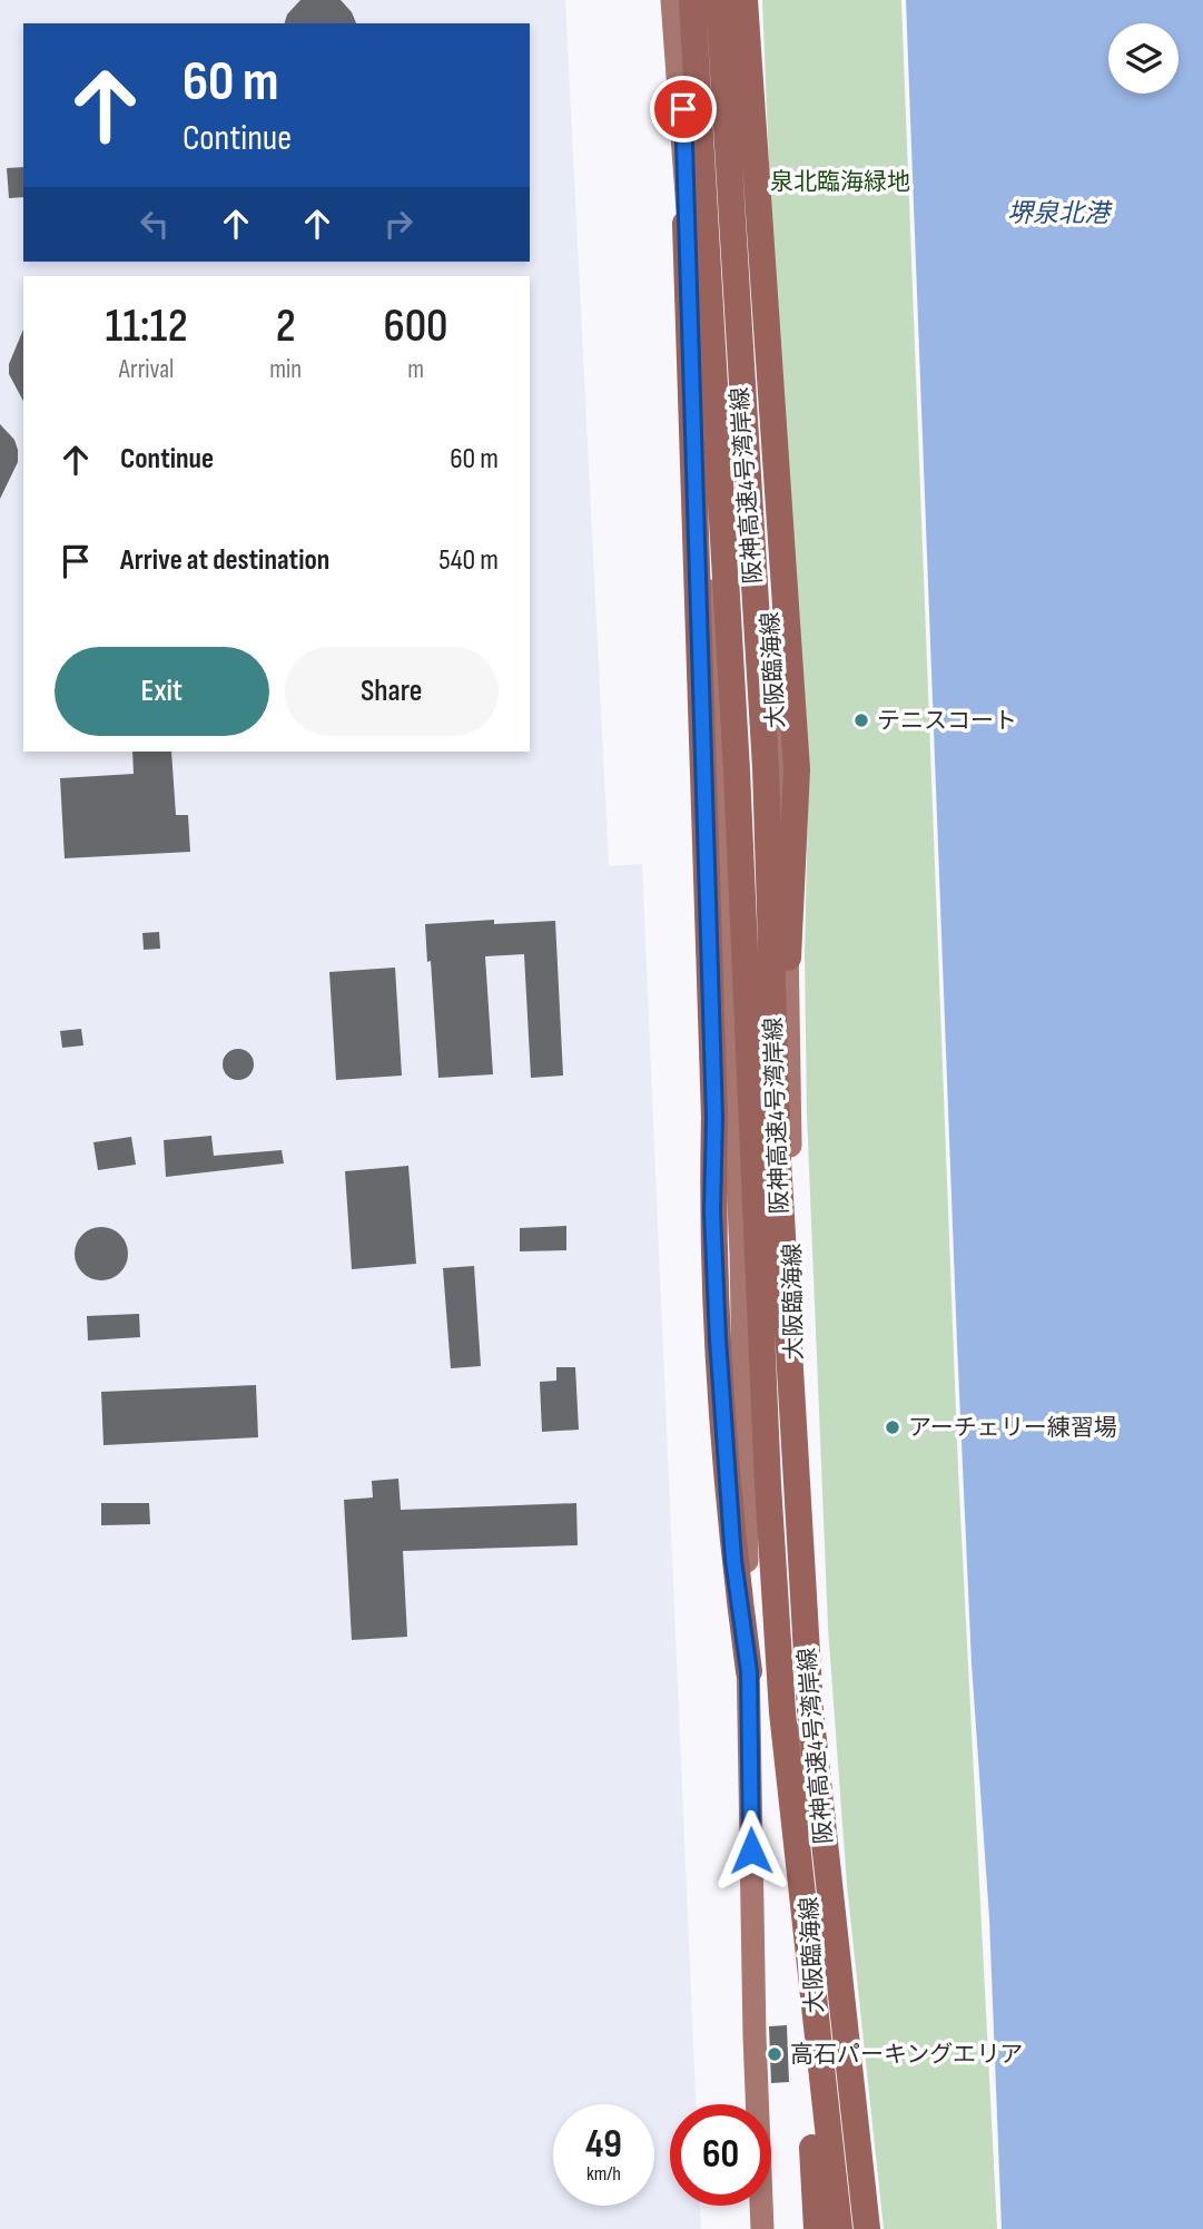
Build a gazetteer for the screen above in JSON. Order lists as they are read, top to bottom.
{
  "streets": {
    "highway": ["阪神高速4号湾岸線"],
    "main road": ["大阪臨海線"]
  },
  "water": ["堺泉北港"],
  "parks": ["泉北臨海緑地"],
  "places": ["テニスコート", "アーチェリー練習場", "高石パーキングエリア"],
  "page": {
    "turn": ["60 m", "Continue"],
    "eta": [
      "11:12",
      "Arrival",
      "2",
      "min",
      "600",
      "m"
    ],
    "list": [
      {
        "name": "Continue",
        "value": "60 m"
      },
      {
        "name": "Arrive at destination",
        "value": "540 m"
      }
    ],
    "buttons": ["Exit", "Share"],
    "speed": "49 km/h",
    "limit": "60"
  }
}
